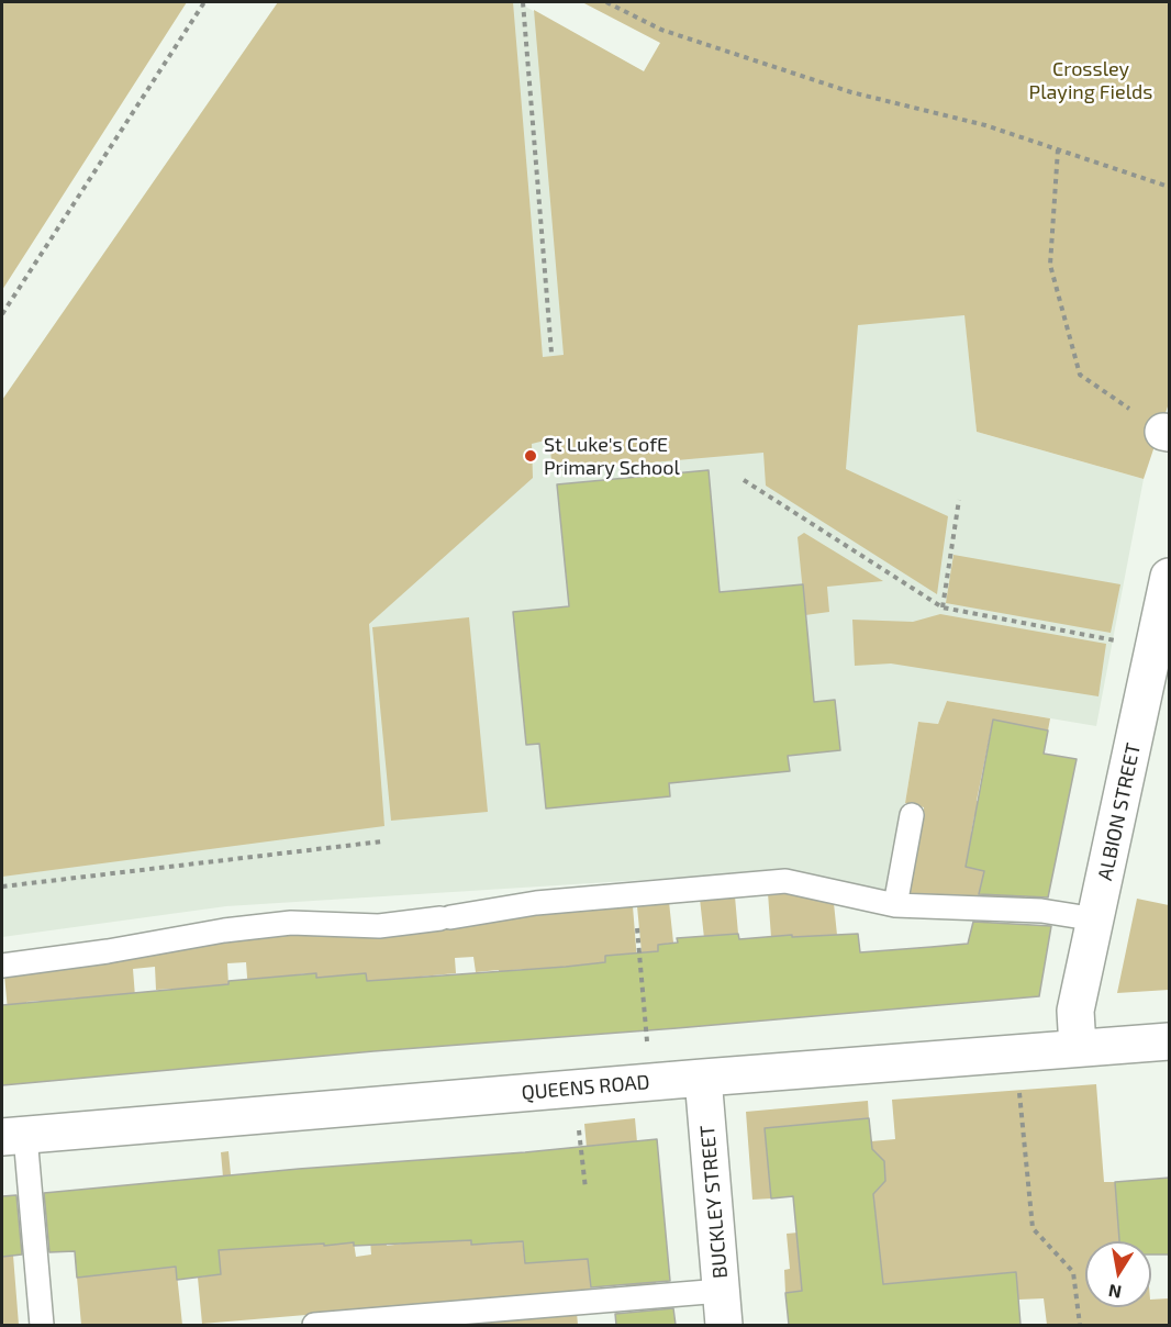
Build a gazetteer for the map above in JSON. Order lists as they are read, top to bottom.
{
  "streets": {
    "street": ["ALBION STREET", "QUEENS ROAD", "BUCKLEY STREET"]
  },
  "crossings": [
    ["ALBION STREET", "QUEENS ROAD"],
    ["QUEENS ROAD", "BUCKLEY STREET"]
  ],
  "parks": ["Crossley Playing Fields"],
  "places": ["St Luke's CofE Primary School"],
  "north": "bottom"
}
